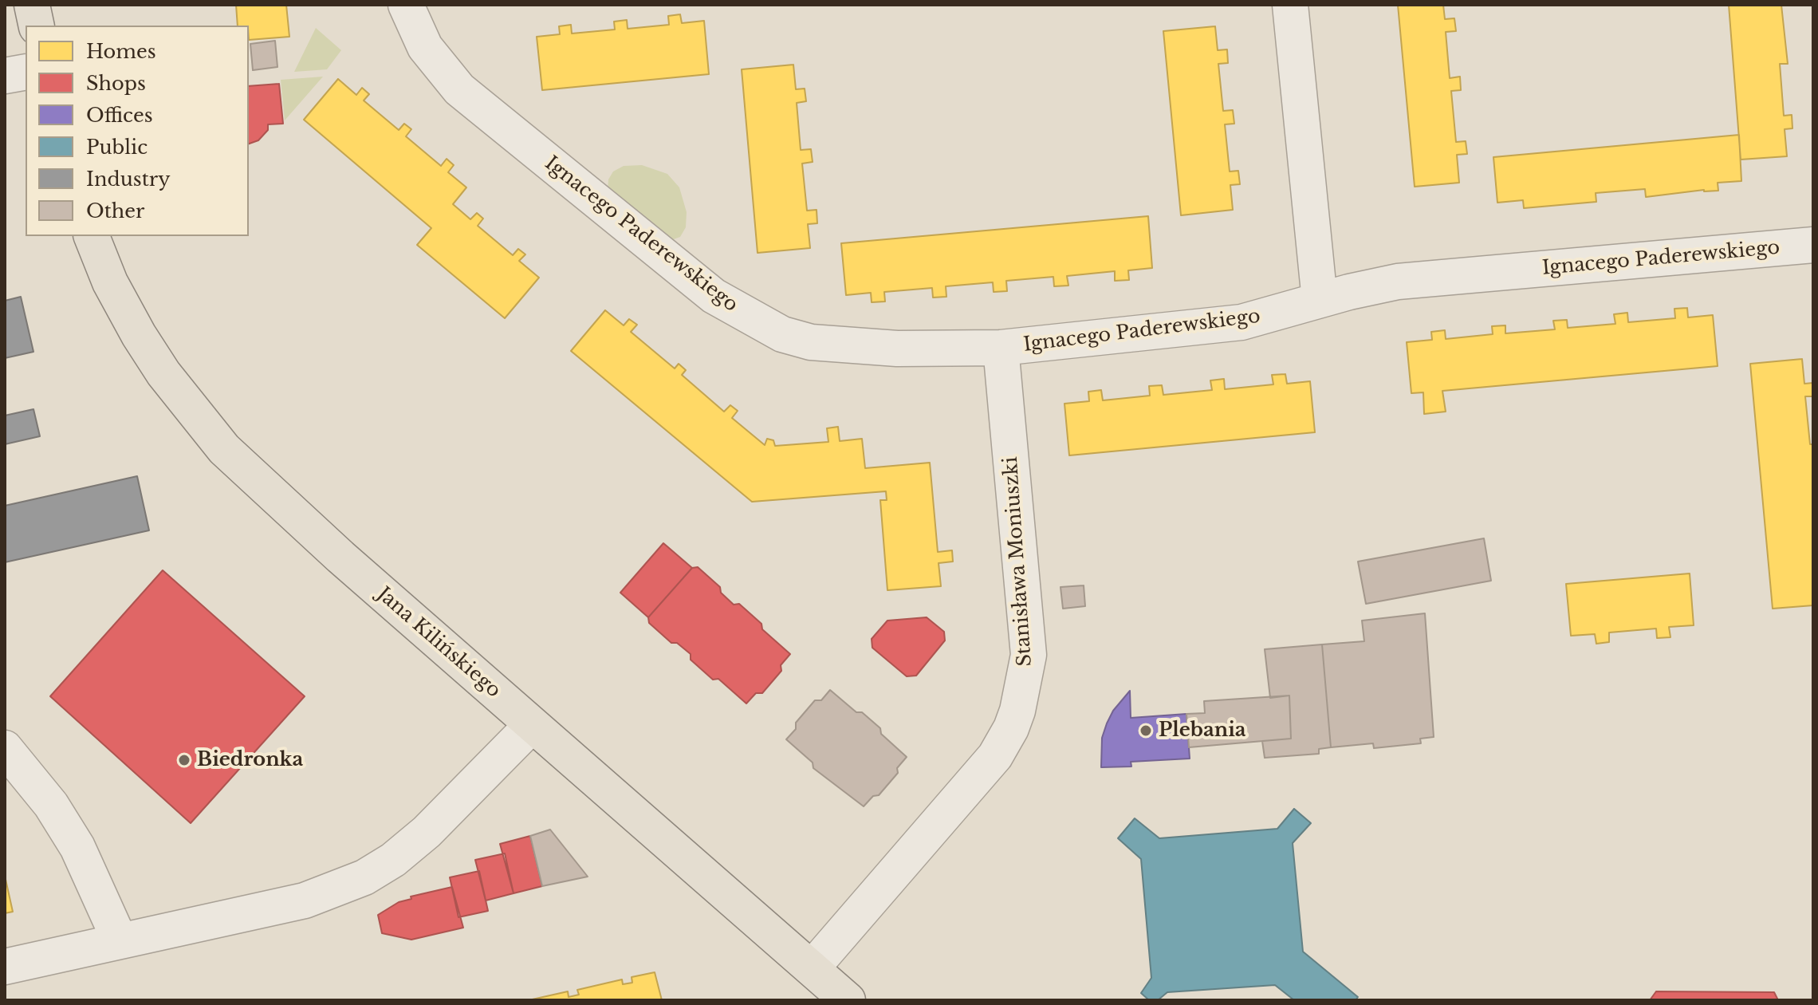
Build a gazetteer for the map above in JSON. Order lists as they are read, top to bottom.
{
  "streets": {
    "main road": ["Jana Kilińskiego"],
    "street": ["Ignacego Paderewskiego", "Stanisława Moniuszki"]
  },
  "crossings": [
    ["Ignacego Paderewskiego", "Stanisława Moniuszki"],
    ["Stanisława Moniuszki", "Jana Kilińskiego"]
  ],
  "places": ["Plebania", "Biedronka"],
  "legend": [
    "Homes",
    "Shops",
    "Offices",
    "Public",
    "Industry",
    "Other"
  ]
}
